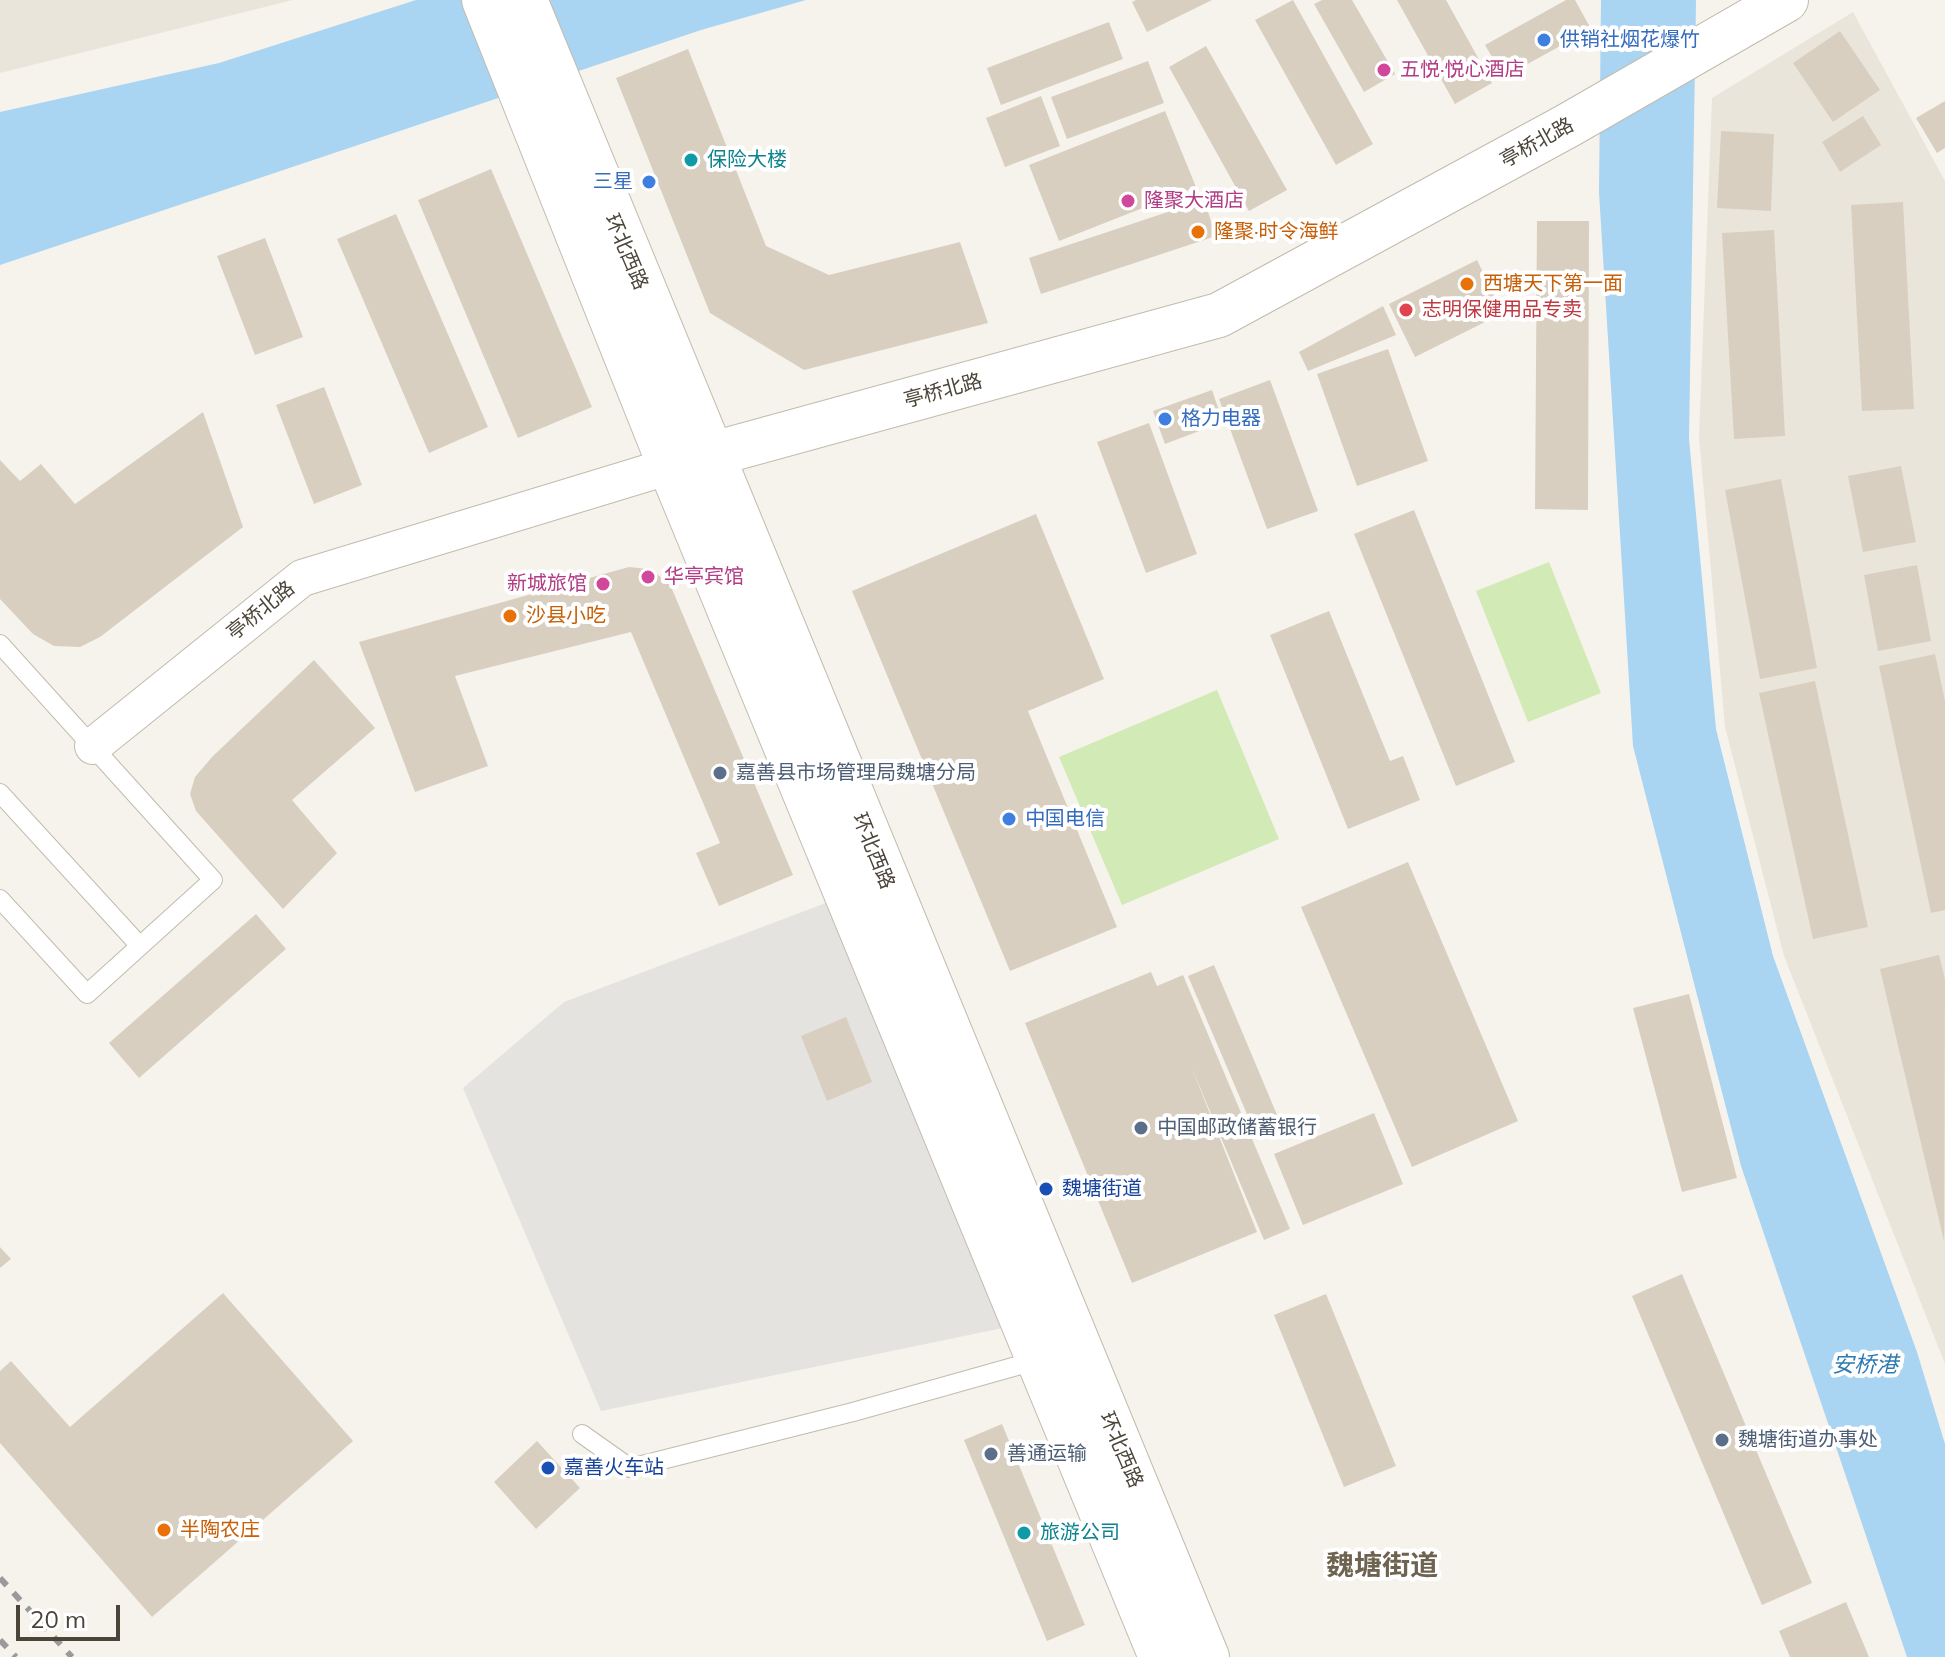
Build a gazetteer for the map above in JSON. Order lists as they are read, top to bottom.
{
  "streets": {
    "street": ["亭桥北路", "环北西路"]
  },
  "crossings": [
    ["亭桥北路", "环北西路"]
  ],
  "districts": ["魏塘街道"],
  "water": ["安桥港"],
  "places": [
    "供销社烟花爆竹",
    "五悦·悦心酒店",
    "保险大楼",
    "三星",
    "隆聚大酒店",
    "隆聚·时令海鲜",
    "西塘天下第一面",
    "志明保健用品专卖",
    "格力电器",
    "华亭宾馆",
    "新城旅馆",
    "沙县小吃",
    "嘉善县市场管理局魏塘分局",
    "中国电信",
    "中国邮政储蓄银行",
    "魏塘街道",
    "魏塘街道办事处",
    "善通运输",
    "嘉善火车站",
    "半陶农庄",
    "旅游公司"
  ],
  "scale_bar": "20 m"
}
